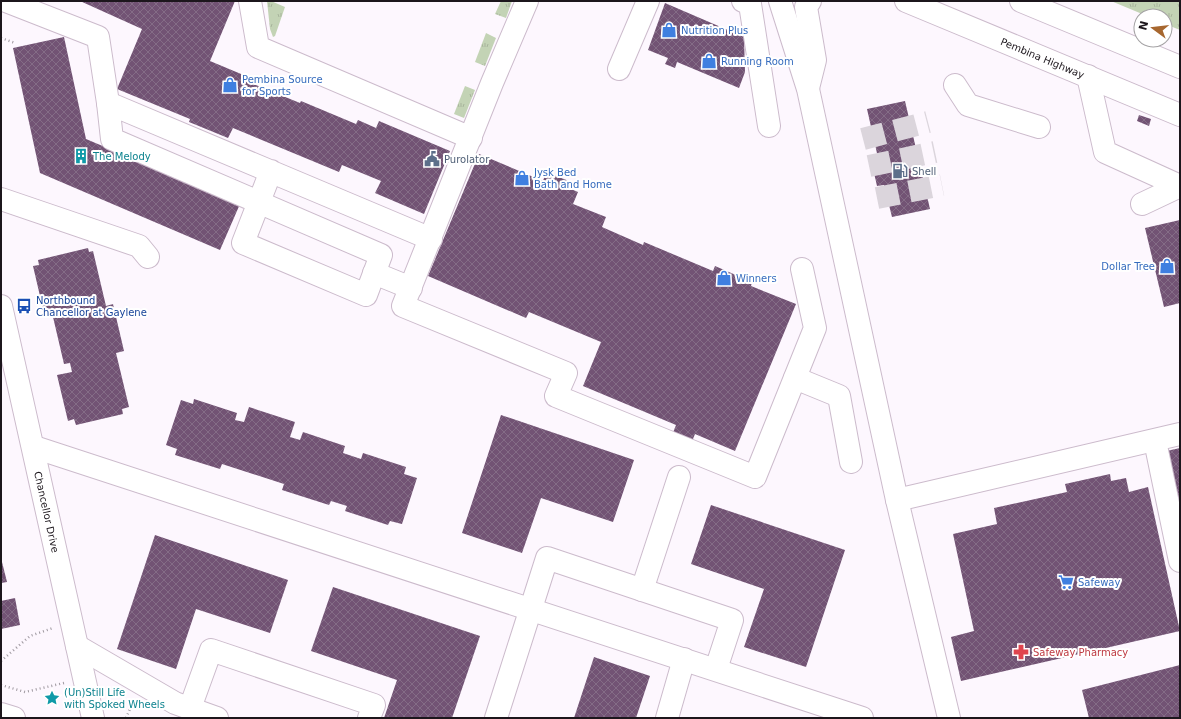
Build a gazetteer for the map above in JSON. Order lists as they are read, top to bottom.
{
  "streets": {
    "main road": ["Pembina Highway", "Chancellor Drive"]
  },
  "places": {
    "shop": [
      "Nutrition Plus",
      "Running Room",
      "Pembina Source for Sports",
      "Jysk Bed Bath and Home",
      "Dollar Tree",
      "Winners"
    ],
    "building": ["The Melody"],
    "public building": ["Purolator"],
    "fuel station": ["Shell"],
    "bus stop": ["Northbound Chancellor at Gaylene"],
    "supermarket": ["Safeway"],
    "pharmacy": ["Safeway Pharmacy"],
    "place": ["(Un)Still Life with Spoked Wheels"]
  },
  "north": "left"
}
